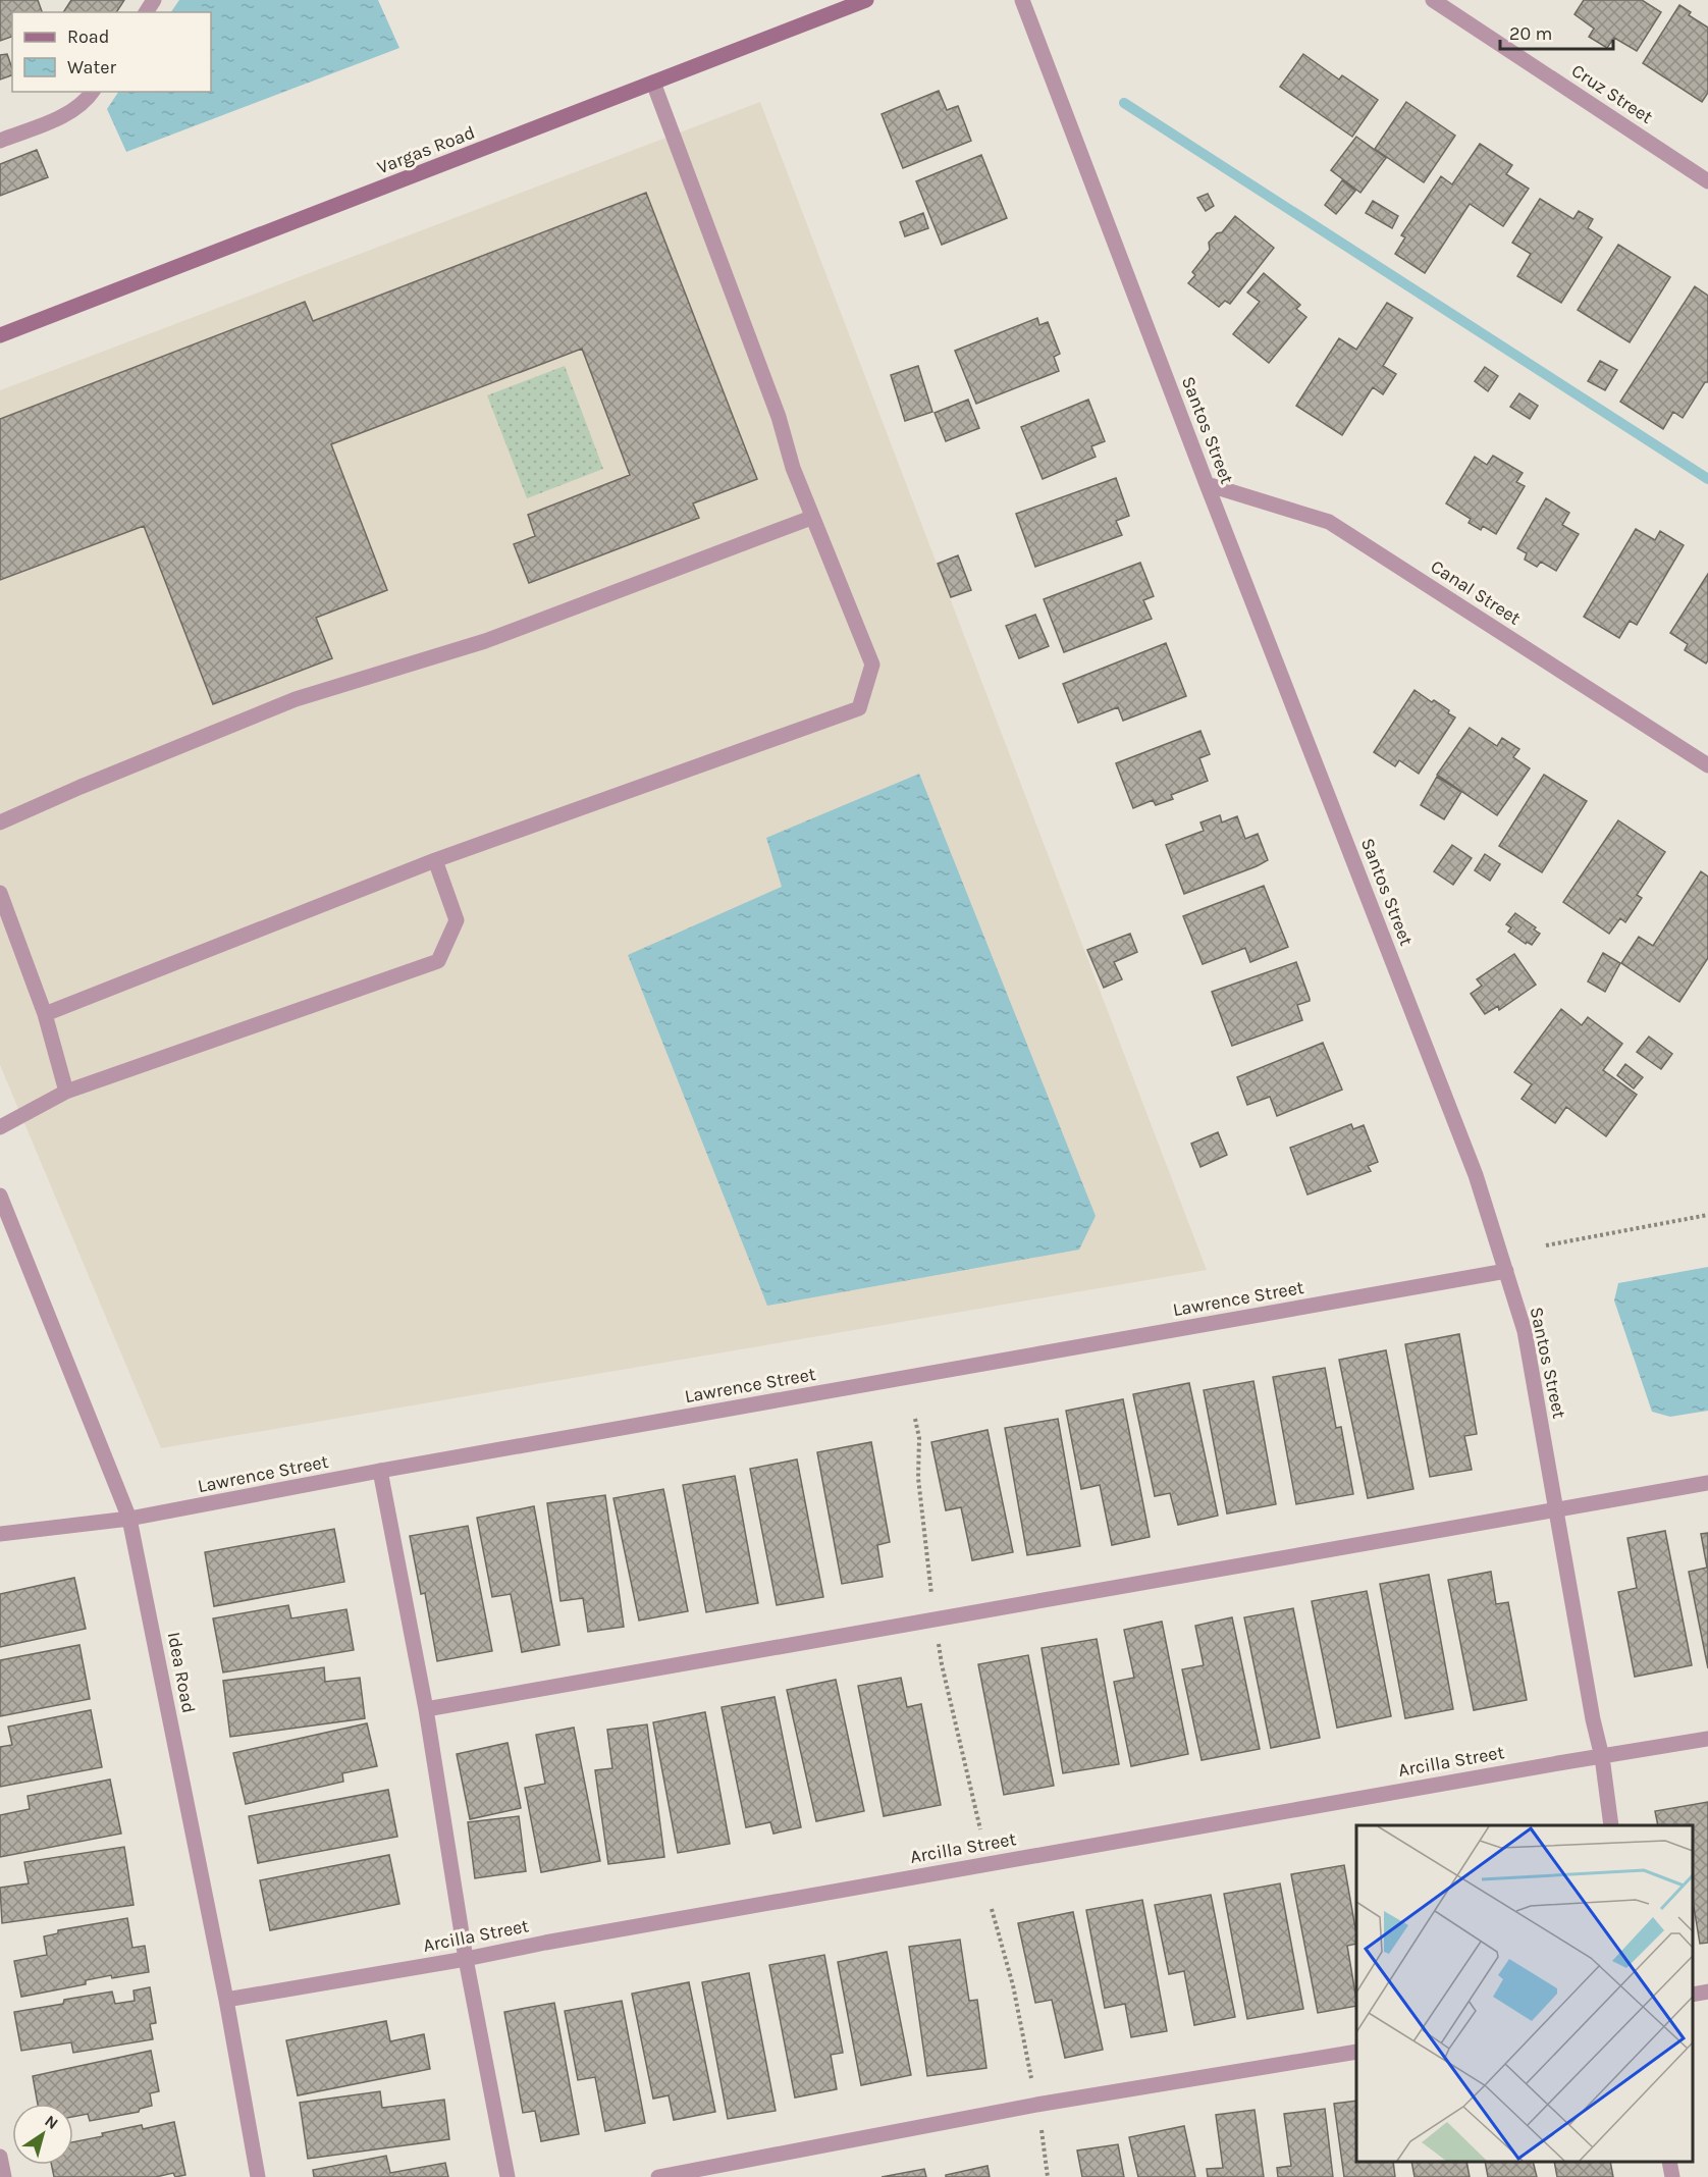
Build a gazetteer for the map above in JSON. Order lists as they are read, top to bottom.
{
  "streets": {
    "street": [
      "Cruz Street",
      "Vargas Road",
      "Santos Street",
      "Canal Street",
      "Lawrence Street",
      "Idea Road",
      "Arcilla Street"
    ]
  },
  "crossings": [
    ["Santos Street", "Canal Street"],
    ["Santos Street", "Lawrence Street"],
    ["Santos Street", "Arcilla Street"],
    ["Lawrence Street", "Idea Road"],
    ["Idea Road", "Arcilla Street"]
  ],
  "legend": ["Road", "Water"],
  "scale_bar": "20 m",
  "north": "top right"
}
